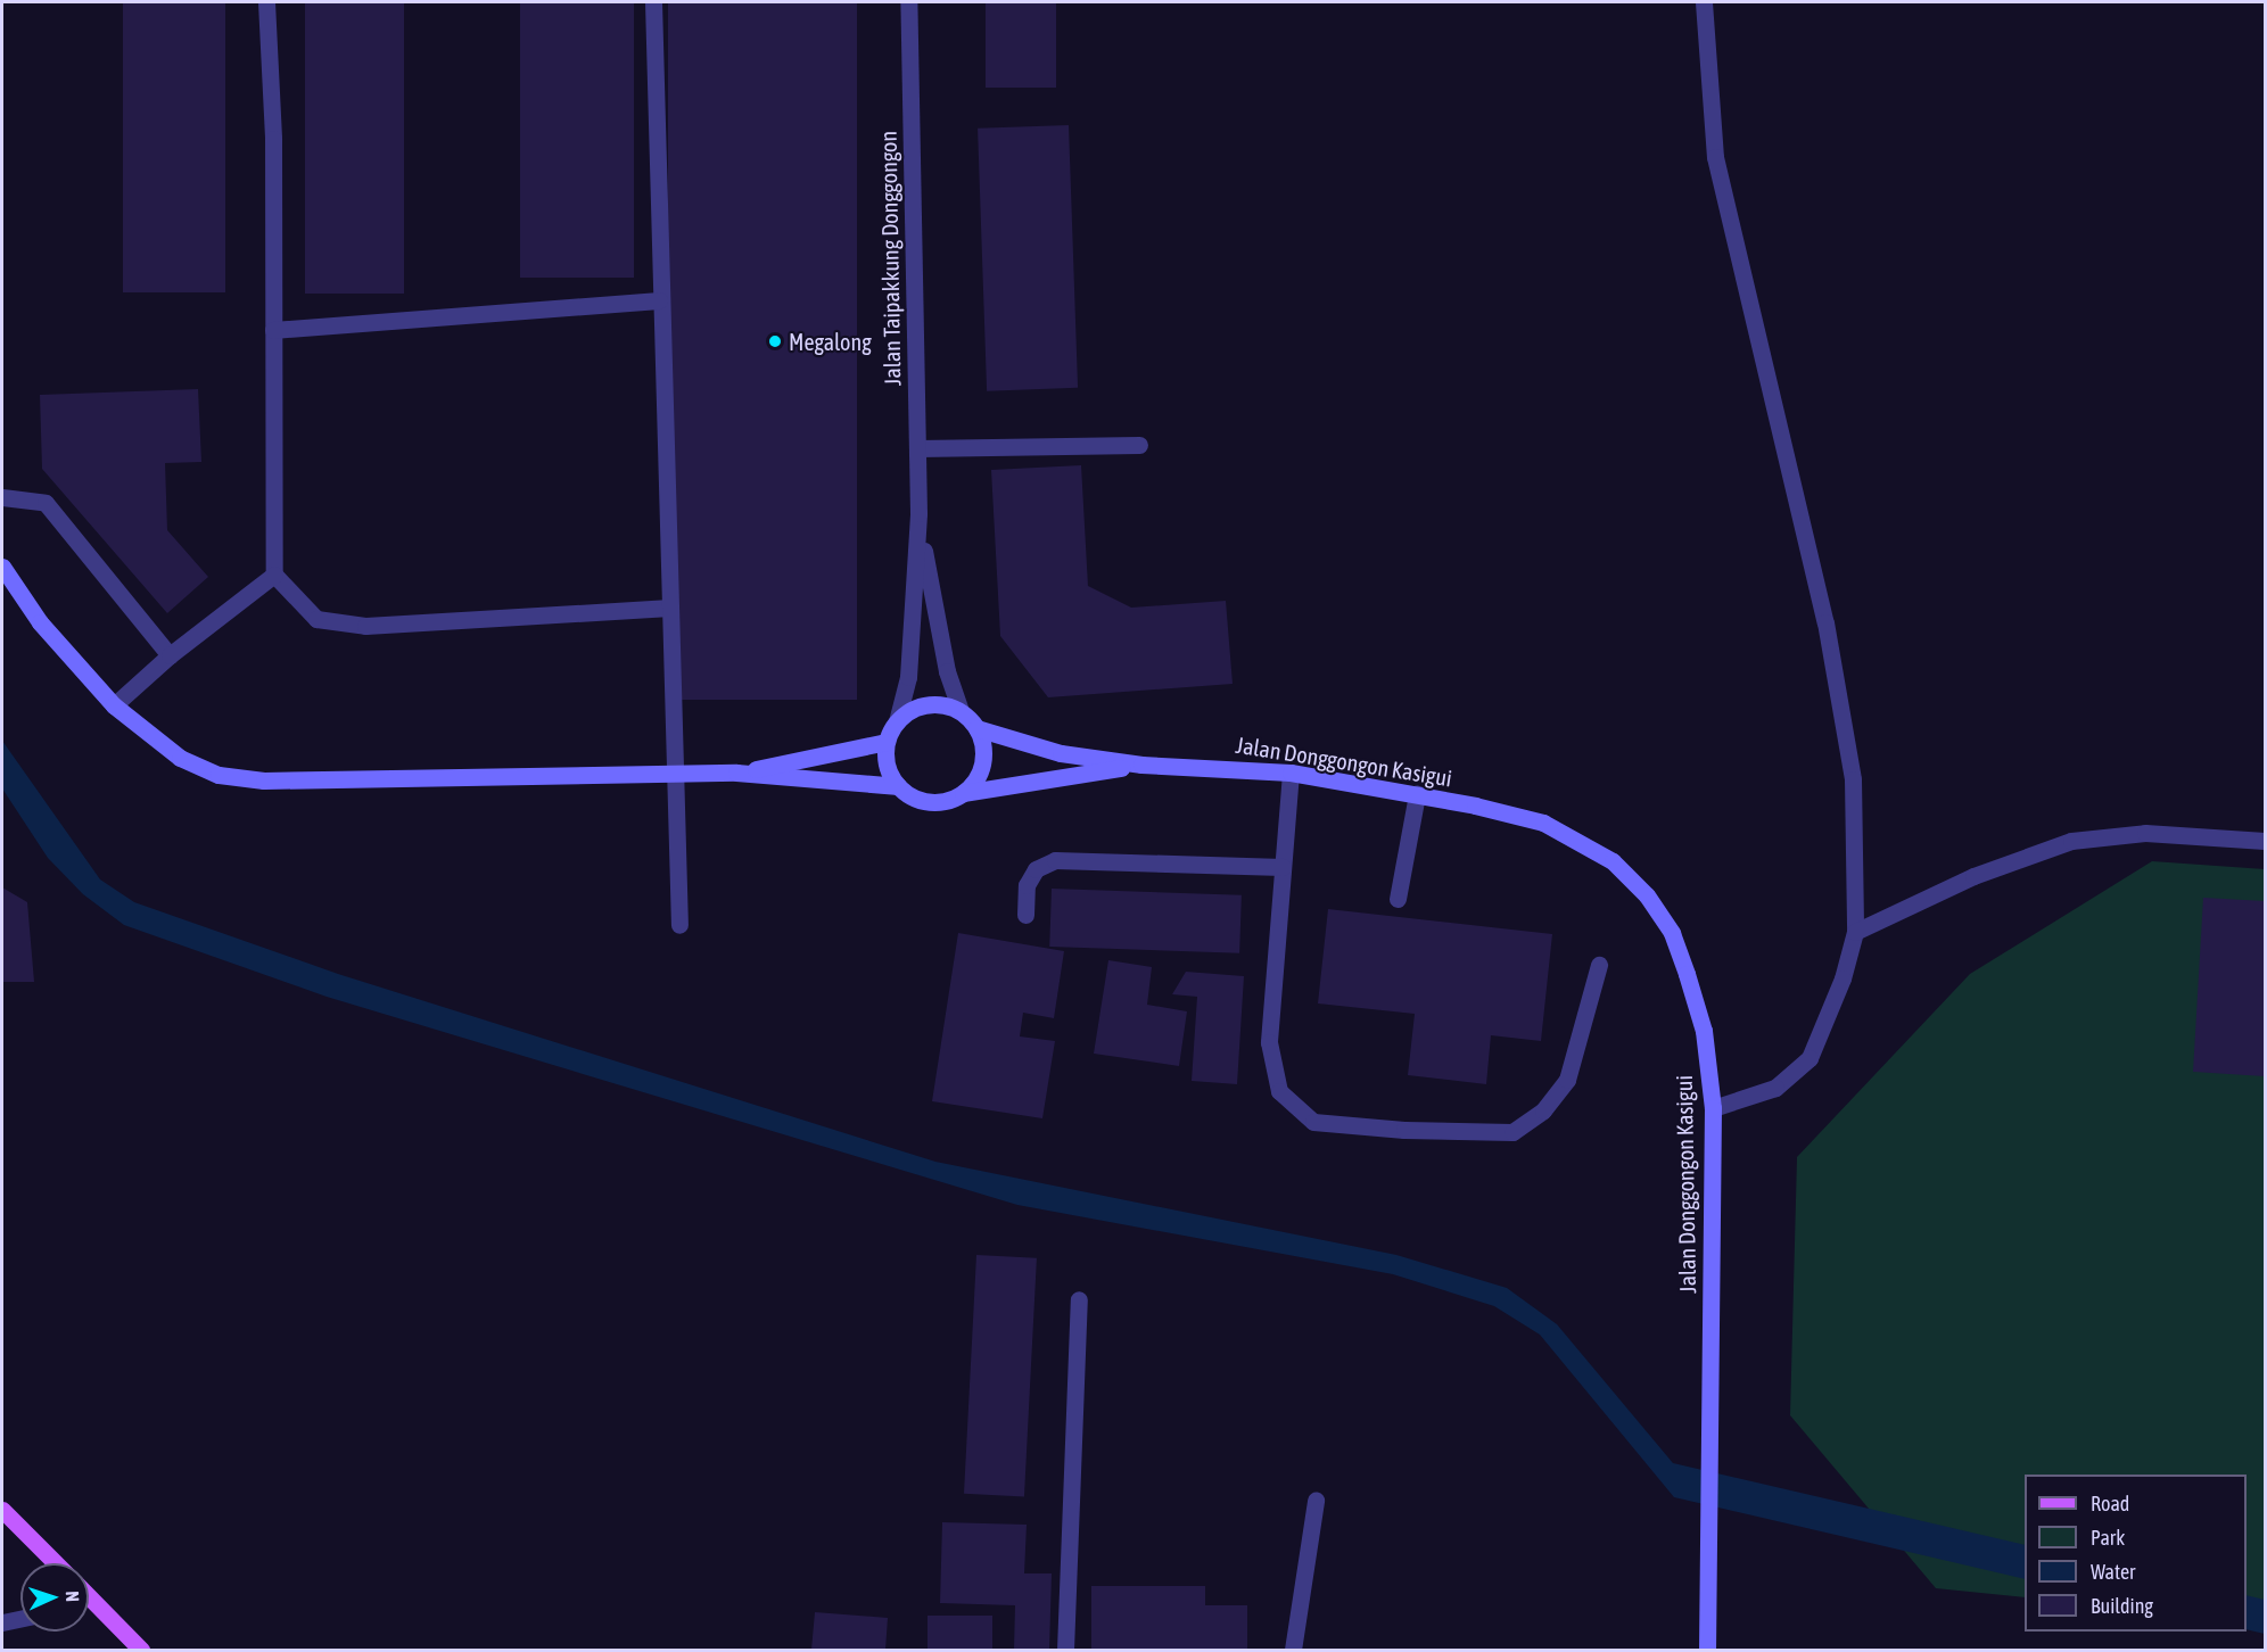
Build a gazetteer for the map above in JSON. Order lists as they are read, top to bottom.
{
  "streets": {
    "street": ["Jalan Taipakkung Donggongon", "Jalan Donggongon Kasigui"]
  },
  "places": ["Megalong"],
  "legend": [
    "Road",
    "Park",
    "Water",
    "Building"
  ],
  "north": "right"
}
